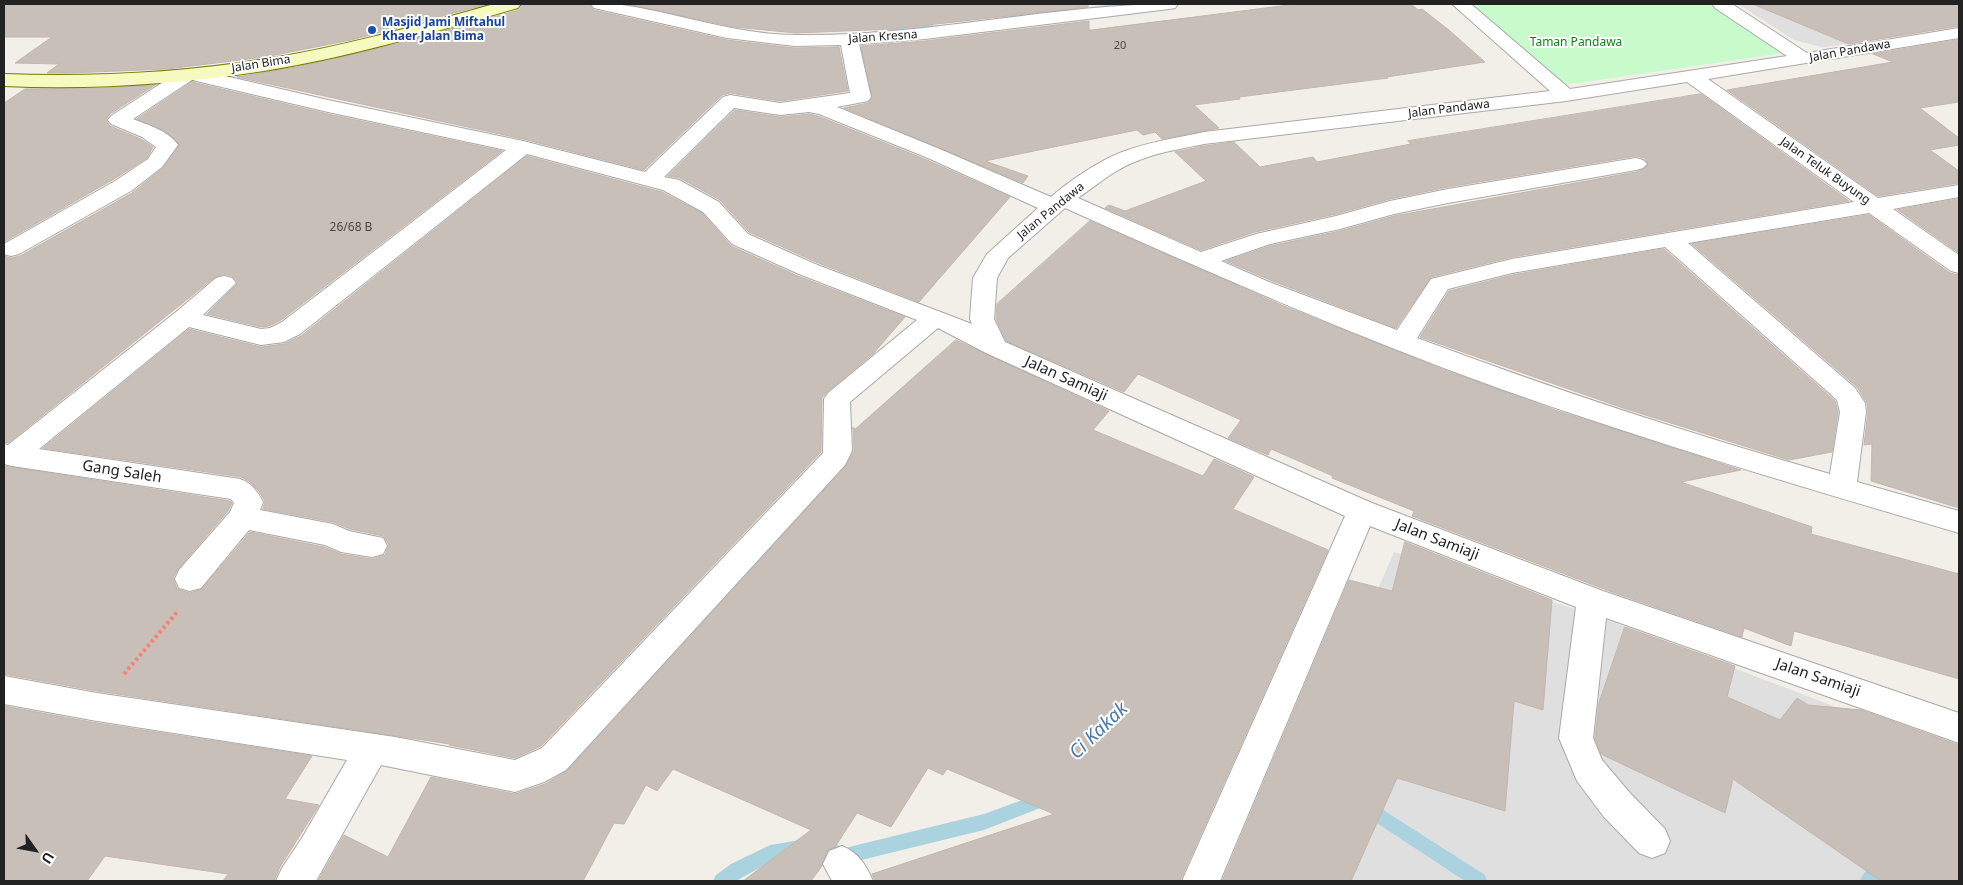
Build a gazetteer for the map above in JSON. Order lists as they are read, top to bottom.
{
  "streets": {
    "street": [
      "Jalan Kresna",
      "Jalan Pandawa",
      "Jalan Bima",
      "Jalan Teluk Buyung",
      "Jalan Samiaji",
      "Gang Saleh"
    ]
  },
  "crossings": [
    ["Jalan Pandawa", "Jalan Teluk Buyung"],
    ["Jalan Pandawa", "Jalan Samiaji"],
    ["Jalan Bima", "Jalan Samiaji"]
  ],
  "water": ["Ci Kakak"],
  "parks": ["Taman Pandawa"],
  "places": ["Masjid Jami Miftahul Khaer Jalan Bima"],
  "house_numbers": ["20", "26/68 B"],
  "north": "bottom right"
}
